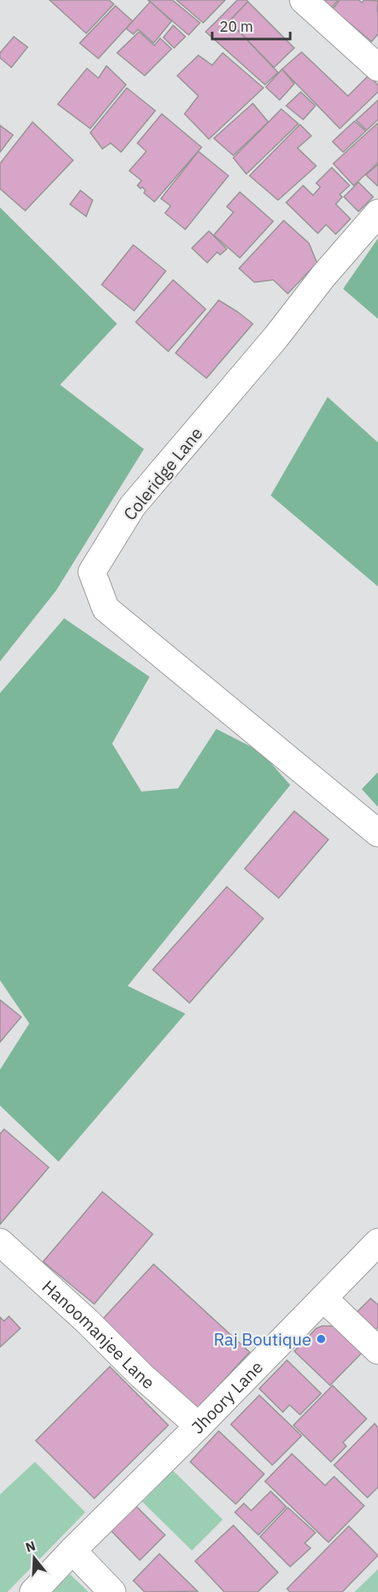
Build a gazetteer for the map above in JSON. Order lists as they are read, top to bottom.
{
  "streets": {
    "street": ["Coleridge Lane", "Hanoomanjee Lane", "Jhoory Lane"]
  },
  "crossings": [
    ["Hanoomanjee Lane", "Jhoory Lane"]
  ],
  "places": ["Raj Boutique"],
  "scale_bar": "20 m",
  "north": "top"
}
